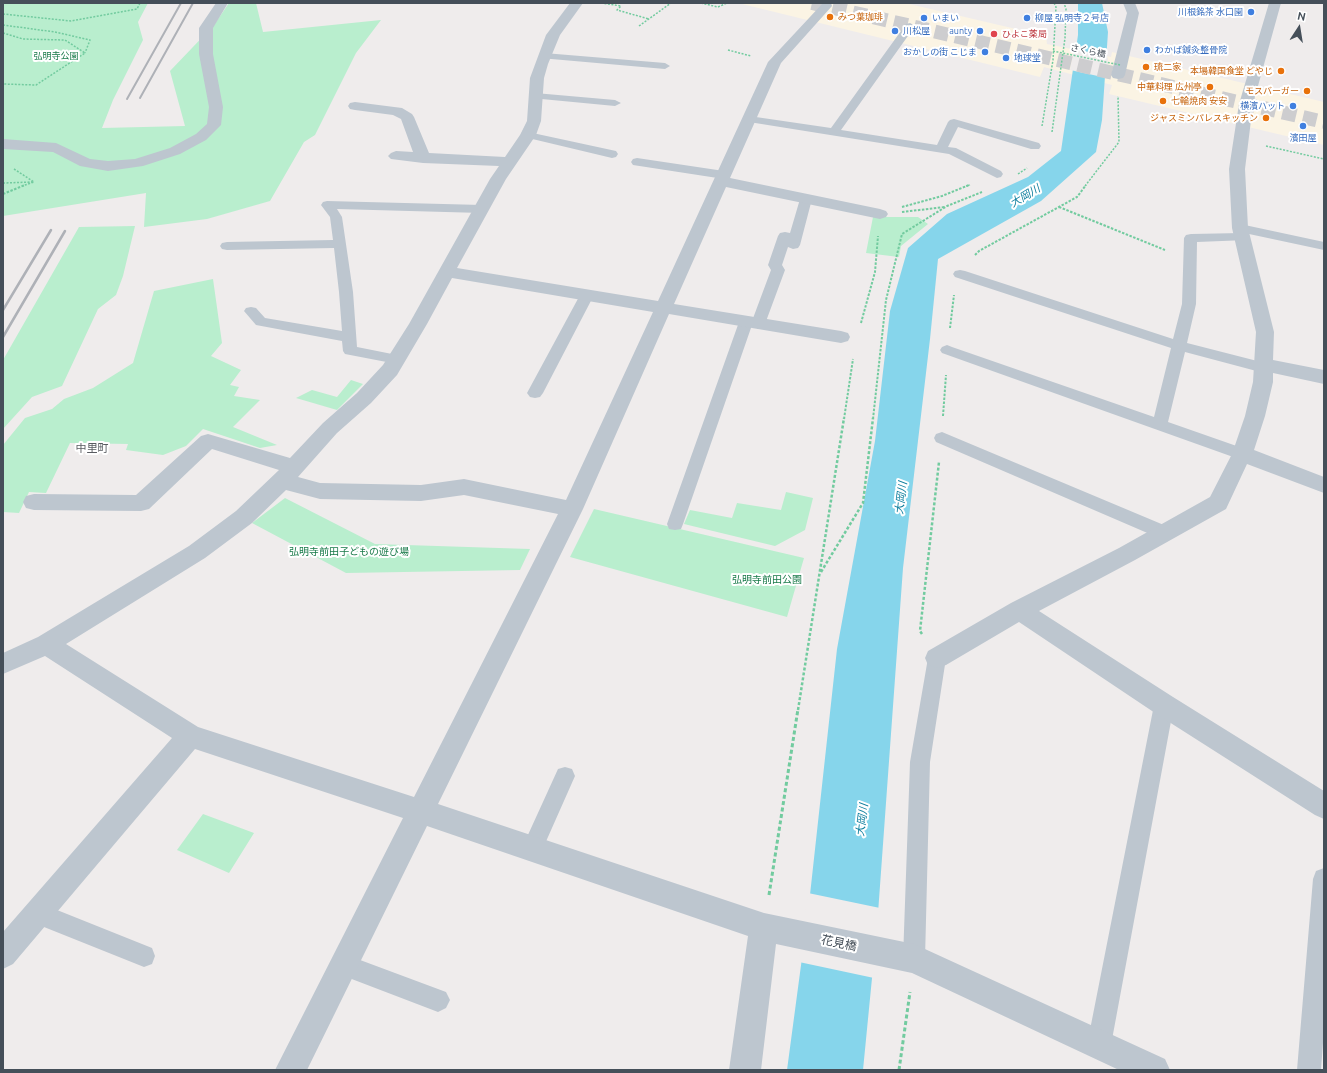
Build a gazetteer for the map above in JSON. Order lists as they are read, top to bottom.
{
  "streets": {
    "street": ["花見橋"],
    "path": ["さくら橋"]
  },
  "districts": ["中里町"],
  "water": ["大岡川"],
  "parks": ["弘明寺公園", "弘明寺前田子どもの遊び場", "弘明寺前田公園"],
  "places": [
    "川根銘茶 水口園",
    "みつ葉珈琲",
    "いまい",
    "柳屋 弘明寺２号店",
    "川松屋",
    "aunty",
    "ひよこ薬局",
    "わかば鍼灸整骨院",
    "おかしの街 こじま",
    "地球堂",
    "琉二家",
    "本場韓国食堂 どやじ",
    "中華料理 広州亭",
    "モスバーガー",
    "七輪焼肉 安安",
    "横濱ハット",
    "ジャスミンパレスキッチン",
    "濱田屋"
  ],
  "north": "top"
}
